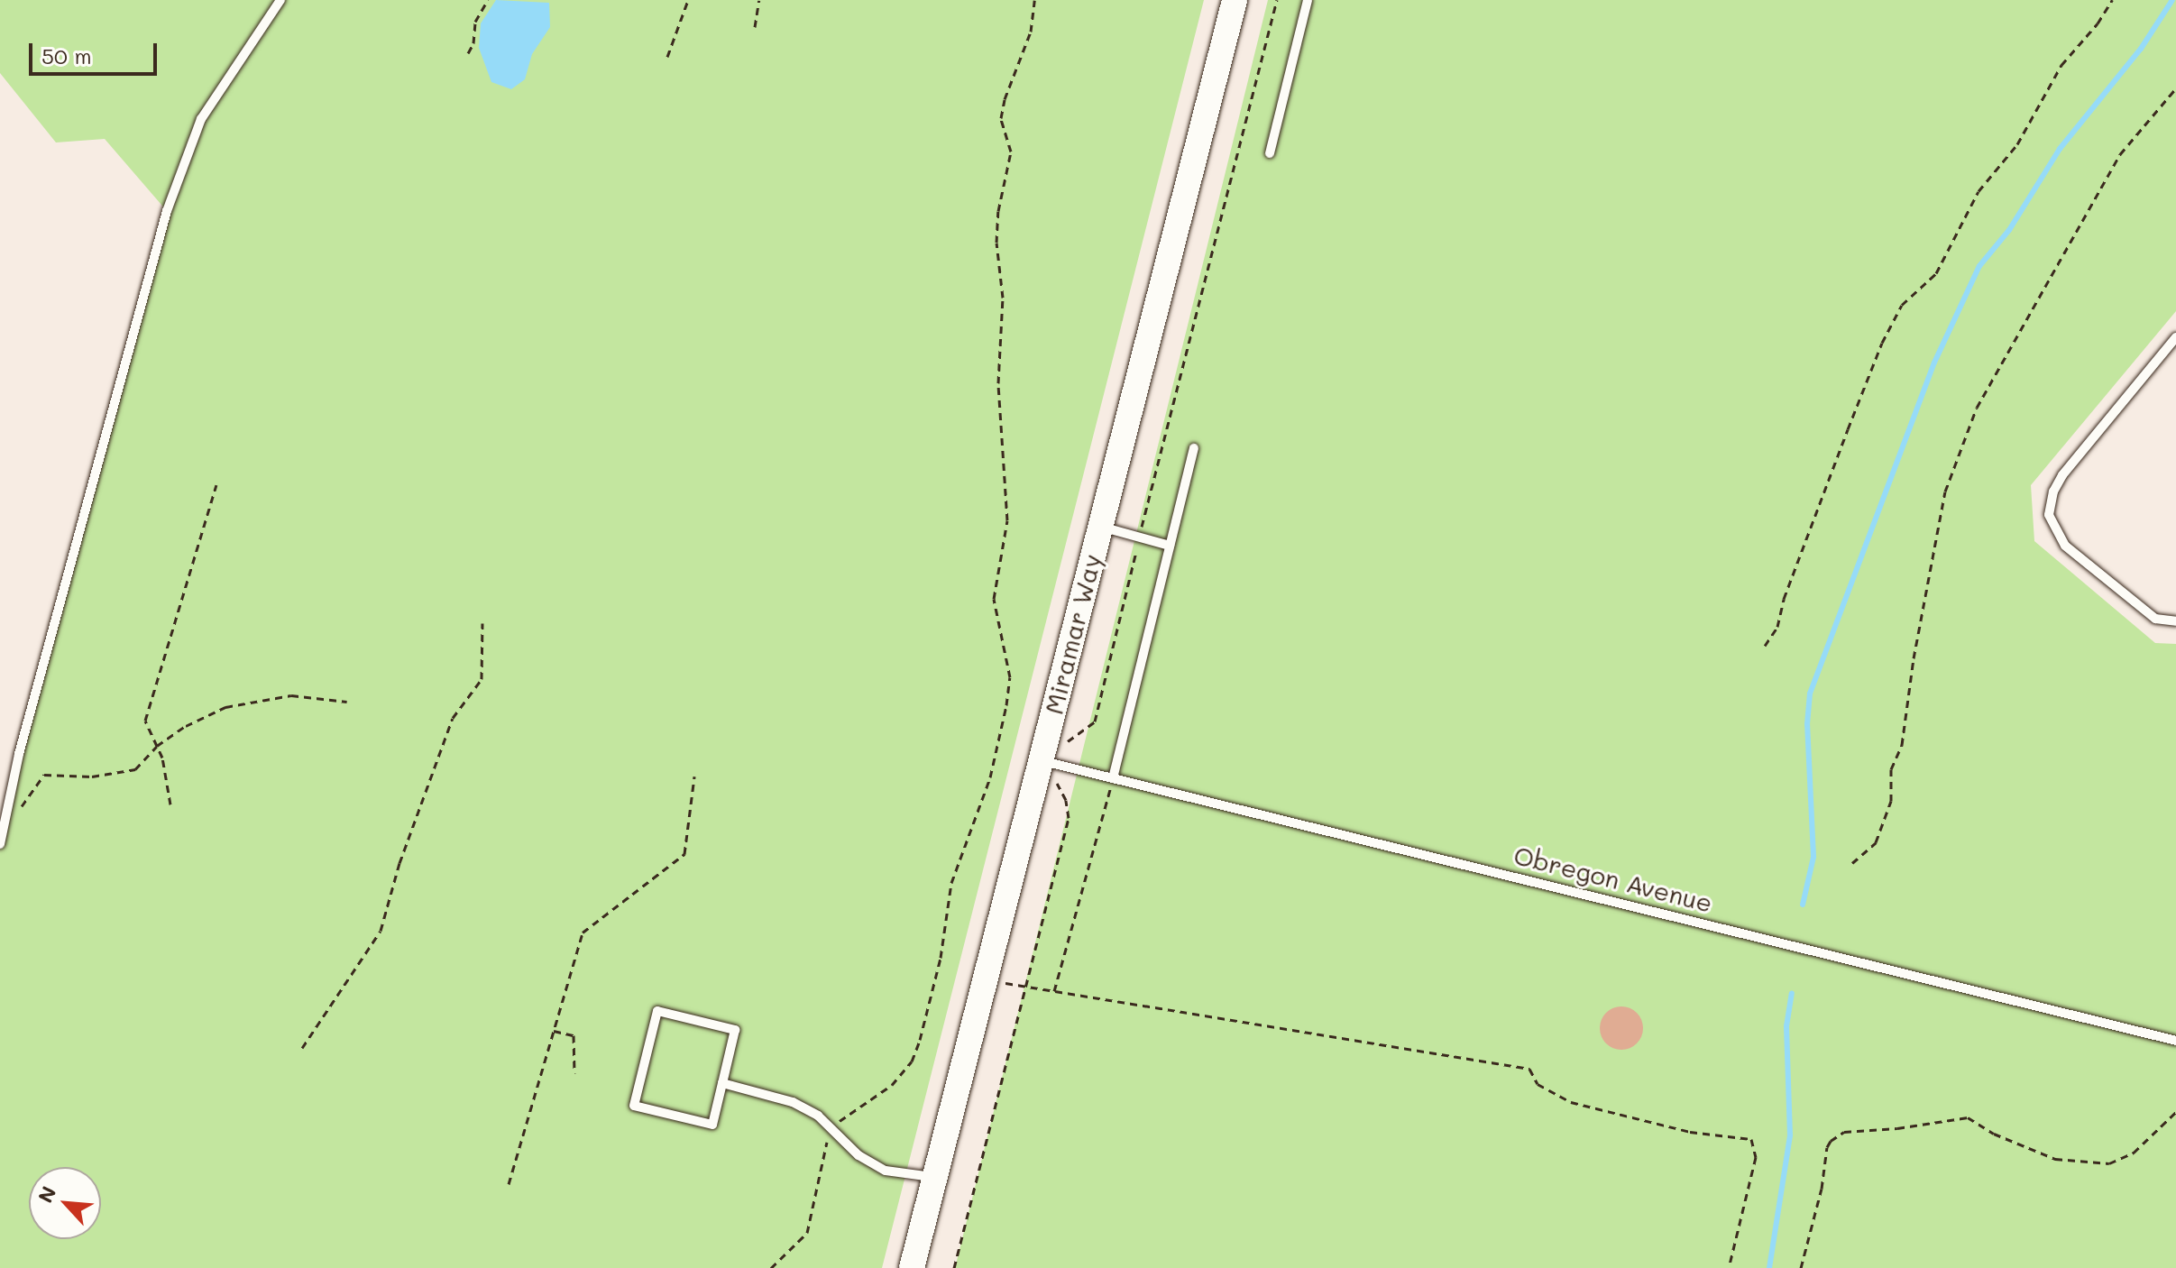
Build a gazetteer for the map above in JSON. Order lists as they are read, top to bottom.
{
  "streets": {
    "street": ["Miramar Way"],
    "lane": ["Obregon Avenue"]
  },
  "crossings": [
    ["Miramar Way", "Obregon Avenue"]
  ],
  "scale_bar": "50 m",
  "north": "top left"
}
